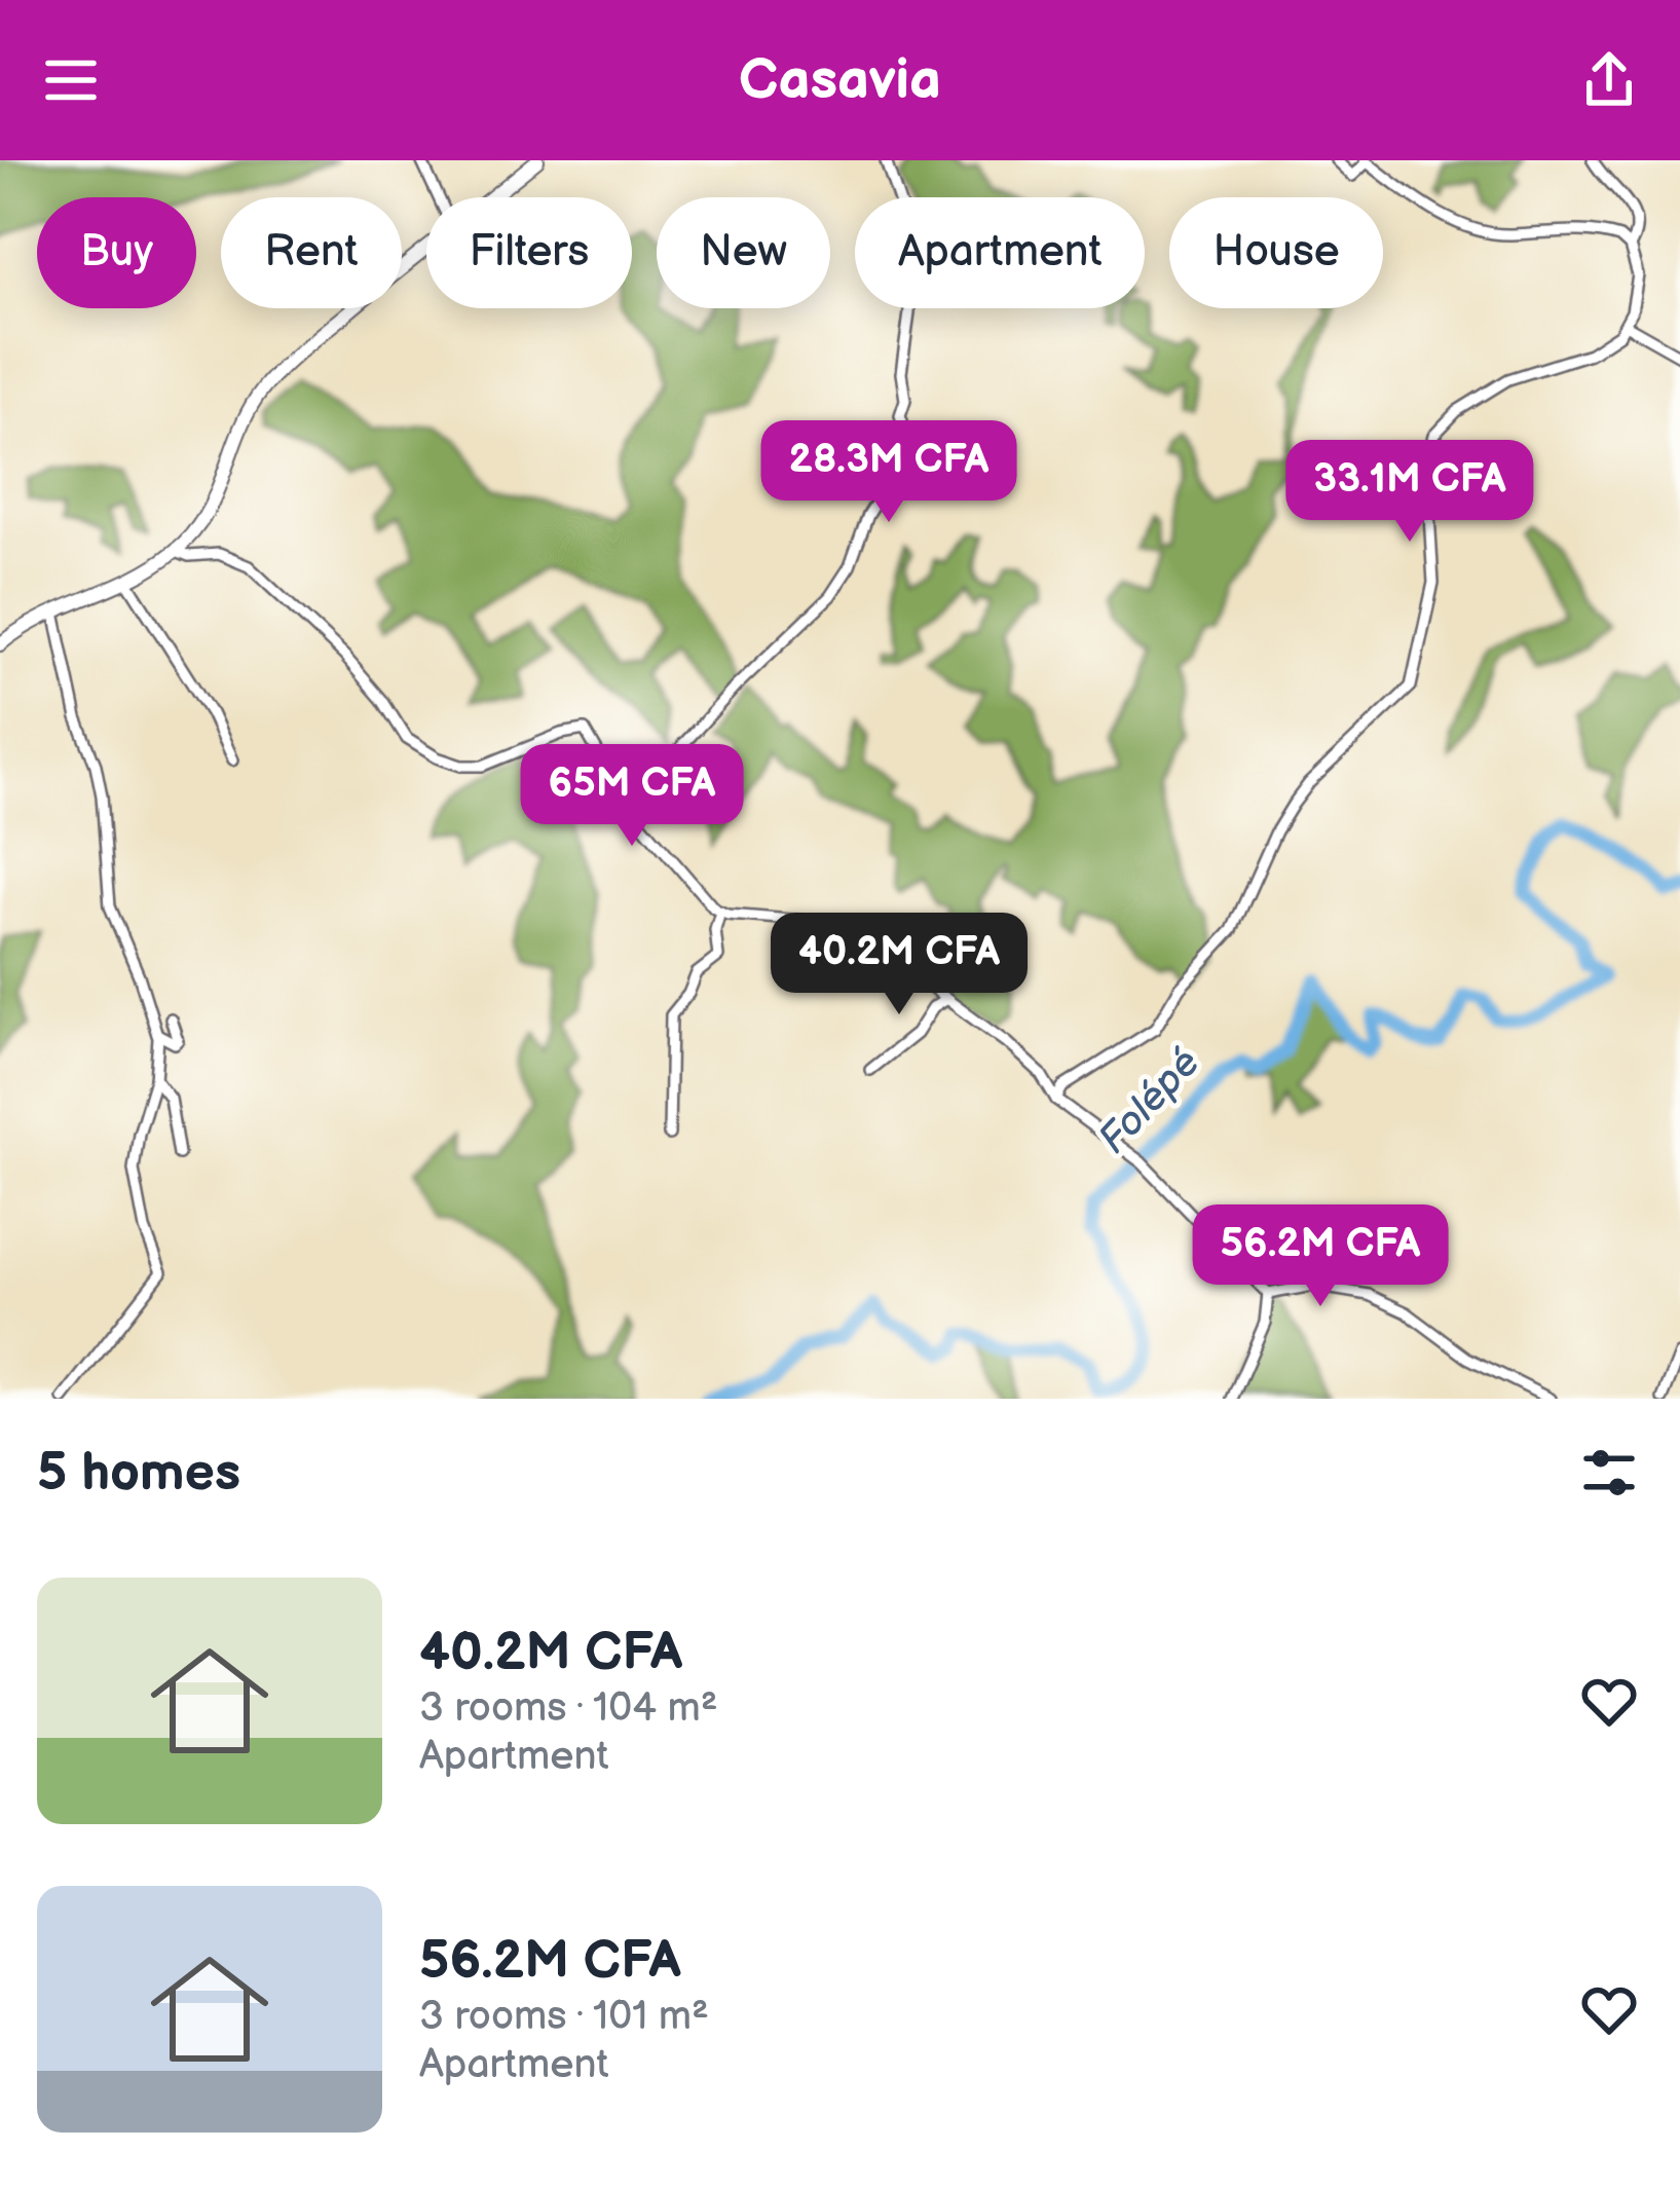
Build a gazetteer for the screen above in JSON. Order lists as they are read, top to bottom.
{
  "water": ["Folépé"],
  "page": {
    "header": "Casavia",
    "chip": [
      "Buy",
      "Rent",
      "Filters",
      "New",
      "Apartment",
      "House"
    ],
    "price": [
      "28.3M CFA",
      "33.1M CFA",
      "65M CFA",
      "40.2M CFA",
      "56.2M CFA"
    ],
    "heading": "5 homes",
    "list": [
      {
        "name": "40.2M CFA",
        "note": "3 rooms · 104 m² · Apartment"
      },
      {
        "name": "56.2M CFA",
        "note": "3 rooms · 101 m² · Apartment"
      }
    ]
  }
}
